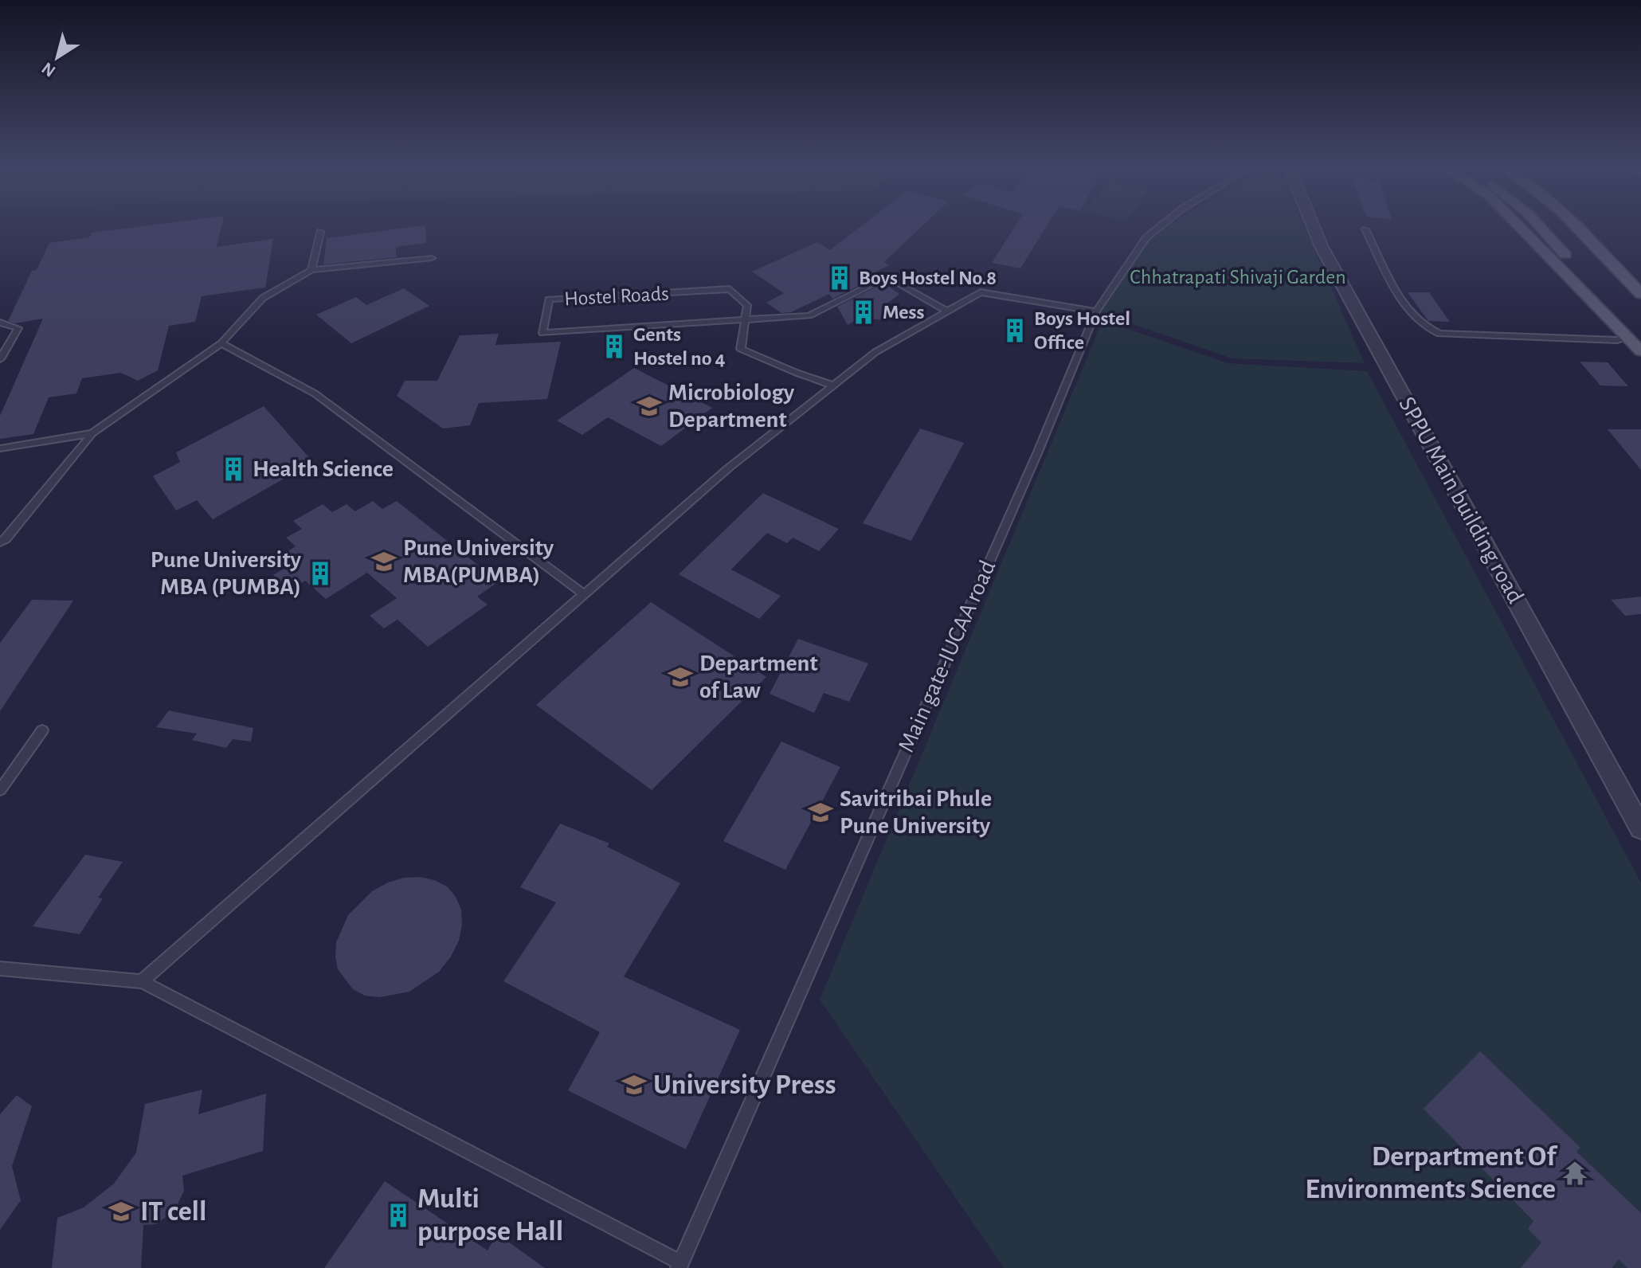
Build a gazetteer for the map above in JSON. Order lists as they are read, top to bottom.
{
  "streets": {
    "street": ["SPPU Main building road"],
    "lane": ["Hostel Roads", "Main gate-IUCAA road"]
  },
  "parks": ["Chhatrapati Shivaji Garden"],
  "places": {
    "building": [
      "Boys Hostel No.8",
      "Mess",
      "Boys Hostel Office",
      "Gents Hostel no 4",
      "Health Science",
      "Pune University MBA (PUMBA)",
      "Multi purpose Hall"
    ],
    "school or university": [
      "Microbiology Department",
      "Pune University MBA(PUMBA)",
      "Department of Law",
      "Savitribai Phule Pune University",
      "University Press",
      "IT cell"
    ],
    "temple": ["Derpartment Of Environments Science"]
  },
  "north": "bottom left"
}
